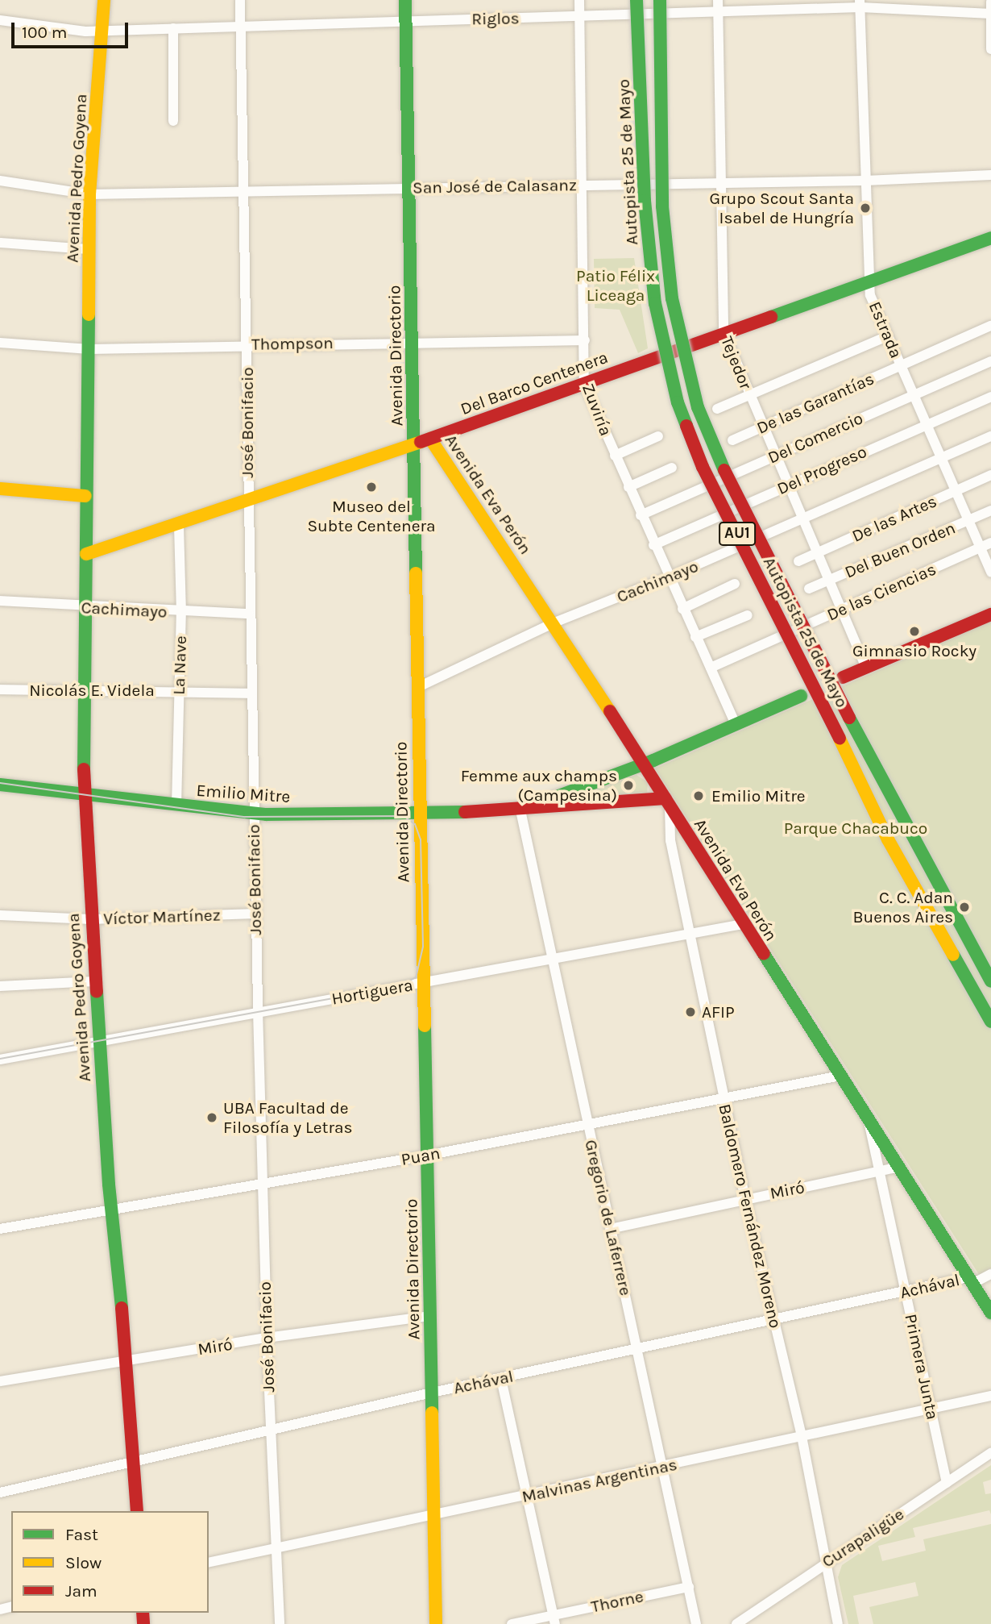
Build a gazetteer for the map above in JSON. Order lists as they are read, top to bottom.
{
  "streets": {
    "main road": [
      "Autopista 25 de Mayo",
      "Avenida Pedro Goyena",
      "Avenida Directorio",
      "Del Barco Centenera",
      "Avenida Eva Perón",
      "AU1",
      "Emilio Mitre"
    ],
    "street": [
      "Riglos",
      "San José de Calasanz",
      "Estrada",
      "Thompson",
      "Tejedor",
      "De las Garantías",
      "Zuviría",
      "José Bonifacio",
      "Del Comercio",
      "Del Progreso",
      "De las Artes",
      "Del Buen Orden",
      "Cachimayo",
      "De las Ciencias",
      "La Nave",
      "Nicolás E. Videla",
      "Víctor Martínez",
      "Hortiguera",
      "Puan",
      "Miró",
      "Baldomero Fernández Moreno",
      "Gregorio de Laferrere",
      "Achával",
      "Primera Junta",
      "Malvinas Argentinas",
      "Curapaligüe",
      "Thorne"
    ]
  },
  "crossings": [
    ["Riglos", "Avenida Pedro Goyena"],
    ["Riglos", "Estrada"],
    ["Riglos", "Avenida Directorio"],
    ["Riglos", "Tejedor"],
    ["Riglos", "Zuviría"],
    ["Riglos", "José Bonifacio"],
    ["Avenida Pedro Goyena", "San José de Calasanz"],
    ["Avenida Pedro Goyena", "Thompson"],
    ["Avenida Pedro Goyena", "Del Barco Centenera"],
    ["Avenida Pedro Goyena", "Cachimayo"],
    ["Avenida Pedro Goyena", "Nicolás E. Videla"],
    ["Avenida Pedro Goyena", "Emilio Mitre"],
    ["Avenida Pedro Goyena", "Víctor Martínez"],
    ["Avenida Pedro Goyena", "Hortiguera"],
    ["Avenida Pedro Goyena", "Puan"],
    ["Avenida Pedro Goyena", "Miró"],
    ["Avenida Pedro Goyena", "Achával"],
    ["San José de Calasanz", "Estrada"],
    ["San José de Calasanz", "Avenida Directorio"],
    ["San José de Calasanz", "Tejedor"],
    ["San José de Calasanz", "Zuviría"],
    ["San José de Calasanz", "José Bonifacio"],
    ["Estrada", "Del Barco Centenera"],
    ["Estrada", "De las Garantías"],
    ["Estrada", "Del Comercio"],
    ["Estrada", "Del Progreso"],
    ["Estrada", "De las Artes"],
    ["Estrada", "Del Buen Orden"],
    ["Estrada", "Cachimayo"],
    ["Estrada", "De las Ciencias"],
    ["Thompson", "Avenida Directorio"],
    ["Thompson", "Zuviría"],
    ["Thompson", "José Bonifacio"],
    ["Avenida Directorio", "Del Barco Centenera"],
    ["Avenida Directorio", "Cachimayo"],
    ["Avenida Directorio", "Emilio Mitre"],
    ["Avenida Directorio", "Hortiguera"],
    ["Avenida Directorio", "Puan"],
    ["Avenida Directorio", "Miró"],
    ["Avenida Directorio", "Achával"],
    ["Avenida Directorio", "Malvinas Argentinas"],
    ["Tejedor", "Del Barco Centenera"],
    ["Tejedor", "De las Garantías"],
    ["Tejedor", "Del Comercio"],
    ["Tejedor", "Del Progreso"],
    ["Tejedor", "De las Artes"],
    ["Tejedor", "Del Buen Orden"],
    ["Tejedor", "Cachimayo"],
    ["Tejedor", "De las Ciencias"],
    ["Del Barco Centenera", "Zuviría"],
    ["Del Barco Centenera", "José Bonifacio"],
    ["Del Barco Centenera", "Avenida Eva Perón"],
    ["Del Barco Centenera", "La Nave"],
    ["Zuviría", "Del Comercio"],
    ["Zuviría", "Del Progreso"],
    ["Zuviría", "Cachimayo"],
    ["Zuviría", "De las Ciencias"],
    ["Zuviría", "Emilio Mitre"],
    ["José Bonifacio", "Cachimayo"],
    ["José Bonifacio", "Nicolás E. Videla"],
    ["José Bonifacio", "Emilio Mitre"],
    ["José Bonifacio", "Víctor Martínez"],
    ["José Bonifacio", "Hortiguera"],
    ["José Bonifacio", "Puan"],
    ["José Bonifacio", "Miró"],
    ["José Bonifacio", "Achával"],
    ["José Bonifacio", "Malvinas Argentinas"],
    ["Avenida Eva Perón", "Cachimayo"],
    ["Avenida Eva Perón", "Emilio Mitre"],
    ["Avenida Eva Perón", "Hortiguera"],
    ["Avenida Eva Perón", "Puan"],
    ["Avenida Eva Perón", "Miró"],
    ["Avenida Eva Perón", "Baldomero Fernández Moreno"],
    ["Avenida Eva Perón", "Achával"],
    ["Avenida Eva Perón", "Primera Junta"],
    ["Cachimayo", "La Nave"],
    ["La Nave", "Nicolás E. Videla"],
    ["La Nave", "Emilio Mitre"],
    ["Emilio Mitre", "Baldomero Fernández Moreno"],
    ["Emilio Mitre", "Gregorio de Laferrere"],
    ["Hortiguera", "Baldomero Fernández Moreno"],
    ["Hortiguera", "Gregorio de Laferrere"],
    ["Puan", "Baldomero Fernández Moreno"],
    ["Puan", "Gregorio de Laferrere"],
    ["Miró", "Baldomero Fernández Moreno"],
    ["Miró", "Gregorio de Laferrere"],
    ["Miró", "Primera Junta"],
    ["Baldomero Fernández Moreno", "Achával"],
    ["Baldomero Fernández Moreno", "Malvinas Argentinas"],
    ["Baldomero Fernández Moreno", "Curapaligüe"],
    ["Gregorio de Laferrere", "Achával"],
    ["Gregorio de Laferrere", "Malvinas Argentinas"],
    ["Gregorio de Laferrere", "Thorne"],
    ["Achával", "Primera Junta"],
    ["Primera Junta", "Malvinas Argentinas"],
    ["Primera Junta", "Curapaligüe"]
  ],
  "parks": ["Patio Félix Liceaga", "Parque Chacabuco"],
  "places": [
    "Grupo Scout Santa Isabel de Hungría",
    "Museo del Subte Centenera",
    "Gimnasio Rocky",
    "Femme aux champs (Campesina)",
    "Emilio Mitre",
    "C. C. Adan Buenos Aires",
    "AFIP",
    "UBA Facultad de Filosofía y Letras"
  ],
  "legend": ["Fast", "Slow", "Jam"],
  "scale_bar": "100 m"
}
